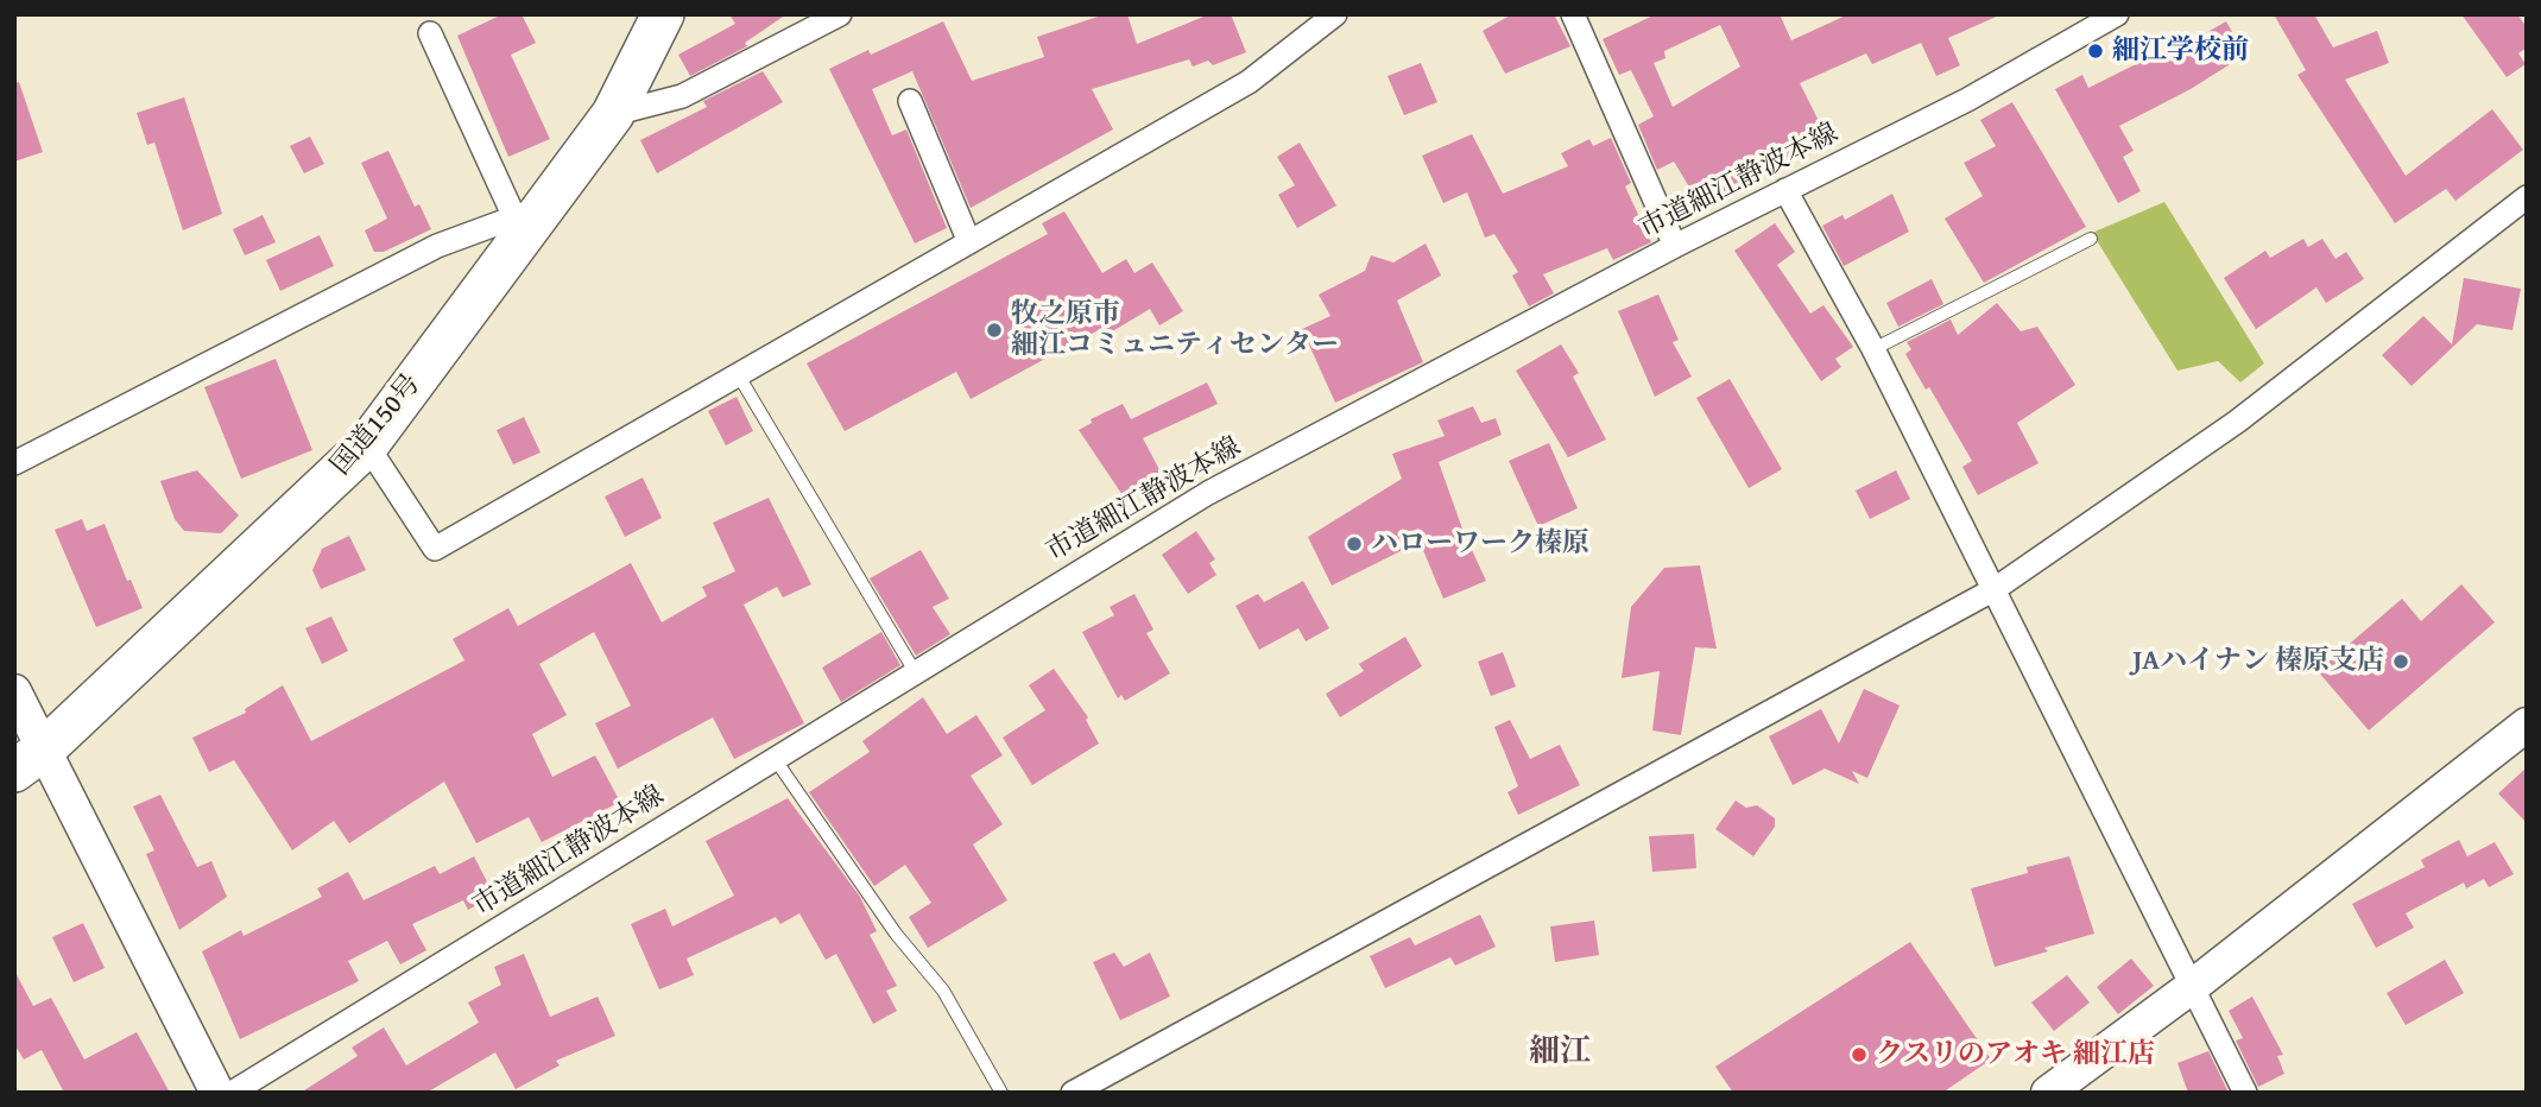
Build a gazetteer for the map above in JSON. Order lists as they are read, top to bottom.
{
  "streets": {
    "highway": ["国道150号"],
    "street": ["市道細江静波本線"]
  },
  "districts": ["細江"],
  "places": [
    "細江学校前",
    "牧之原市 細江コミュニティセンター",
    "ハローワーク榛原",
    "JAハイナン 榛原支店",
    "クスリのアオキ 細江店"
  ]
}
